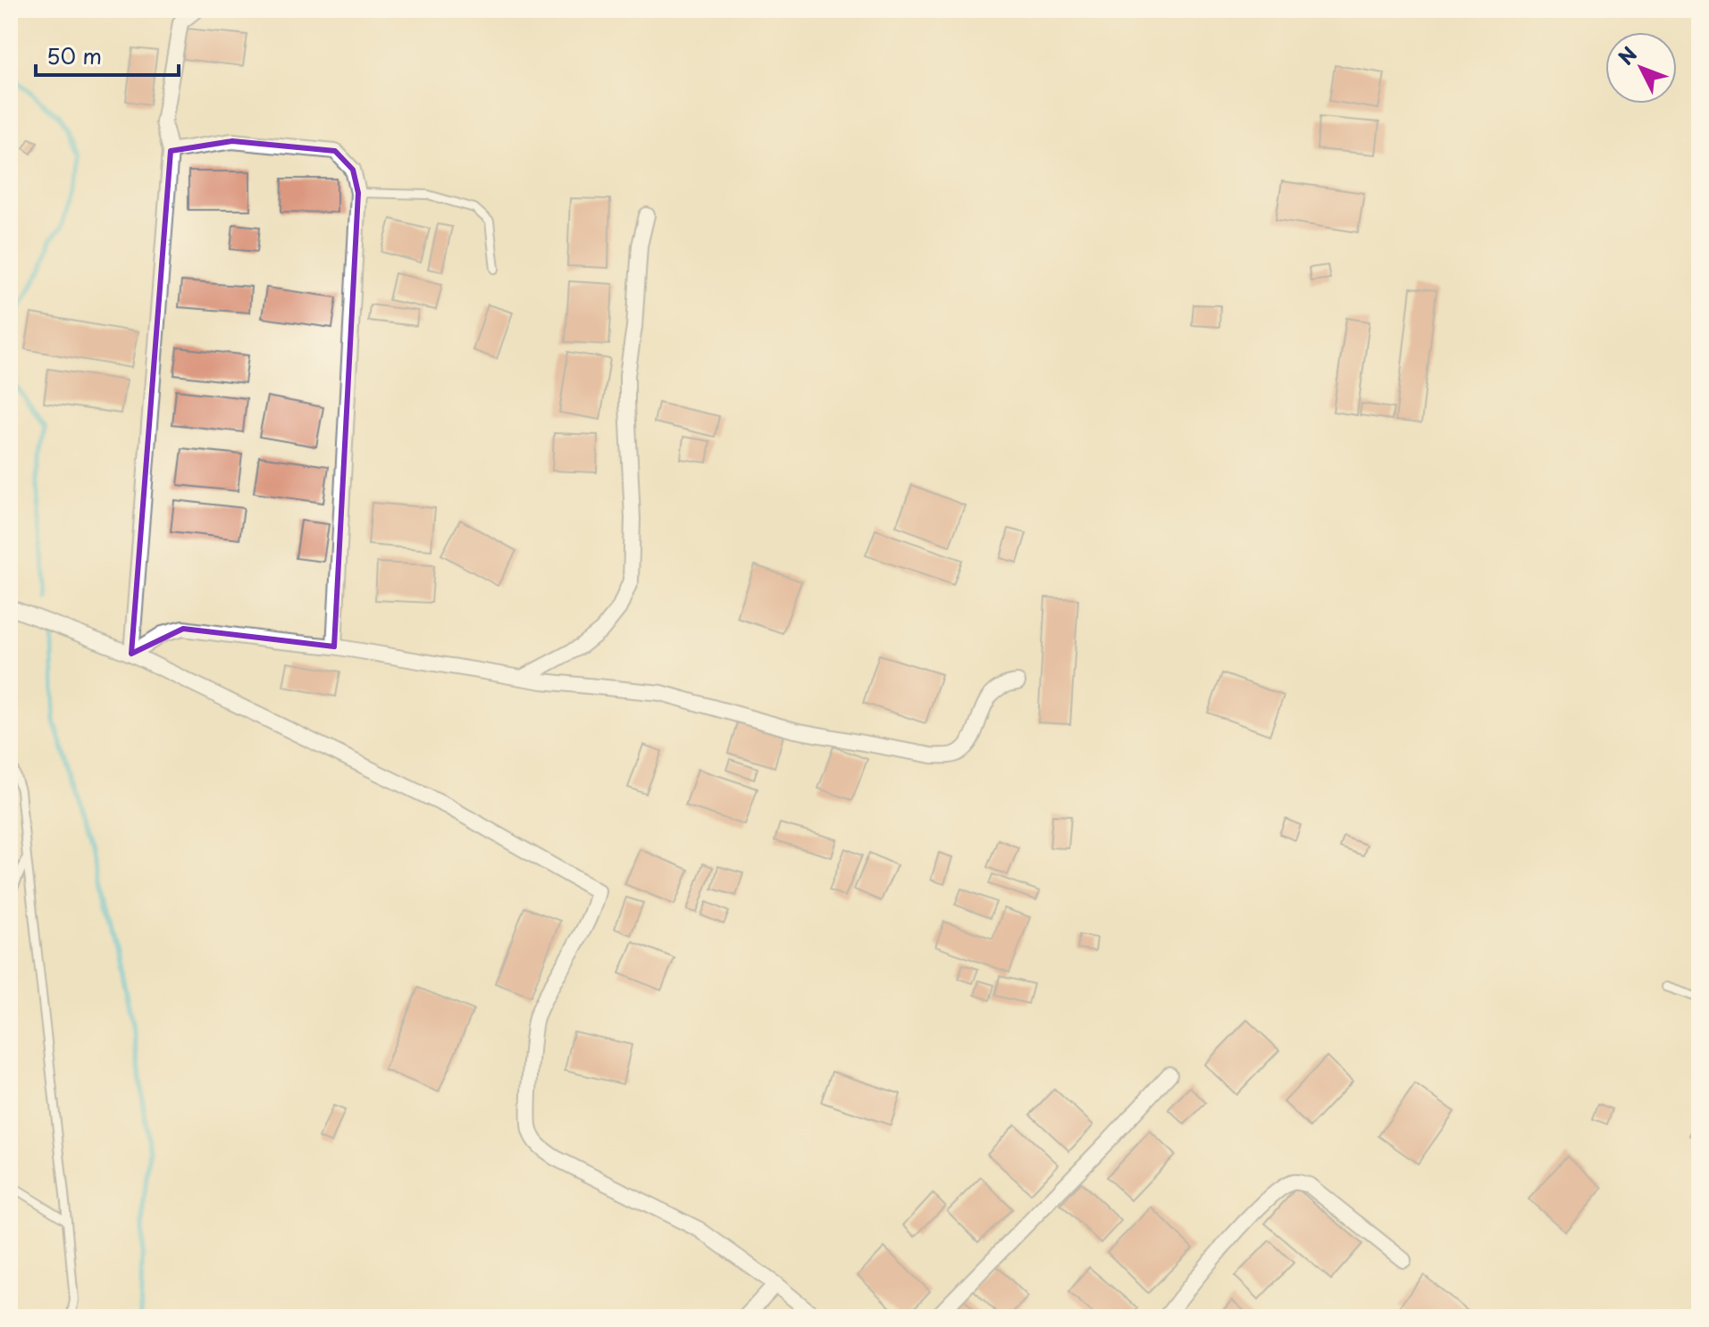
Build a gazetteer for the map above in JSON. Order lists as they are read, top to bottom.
{
  "scale_bar": "50 m",
  "north": "top left"
}
